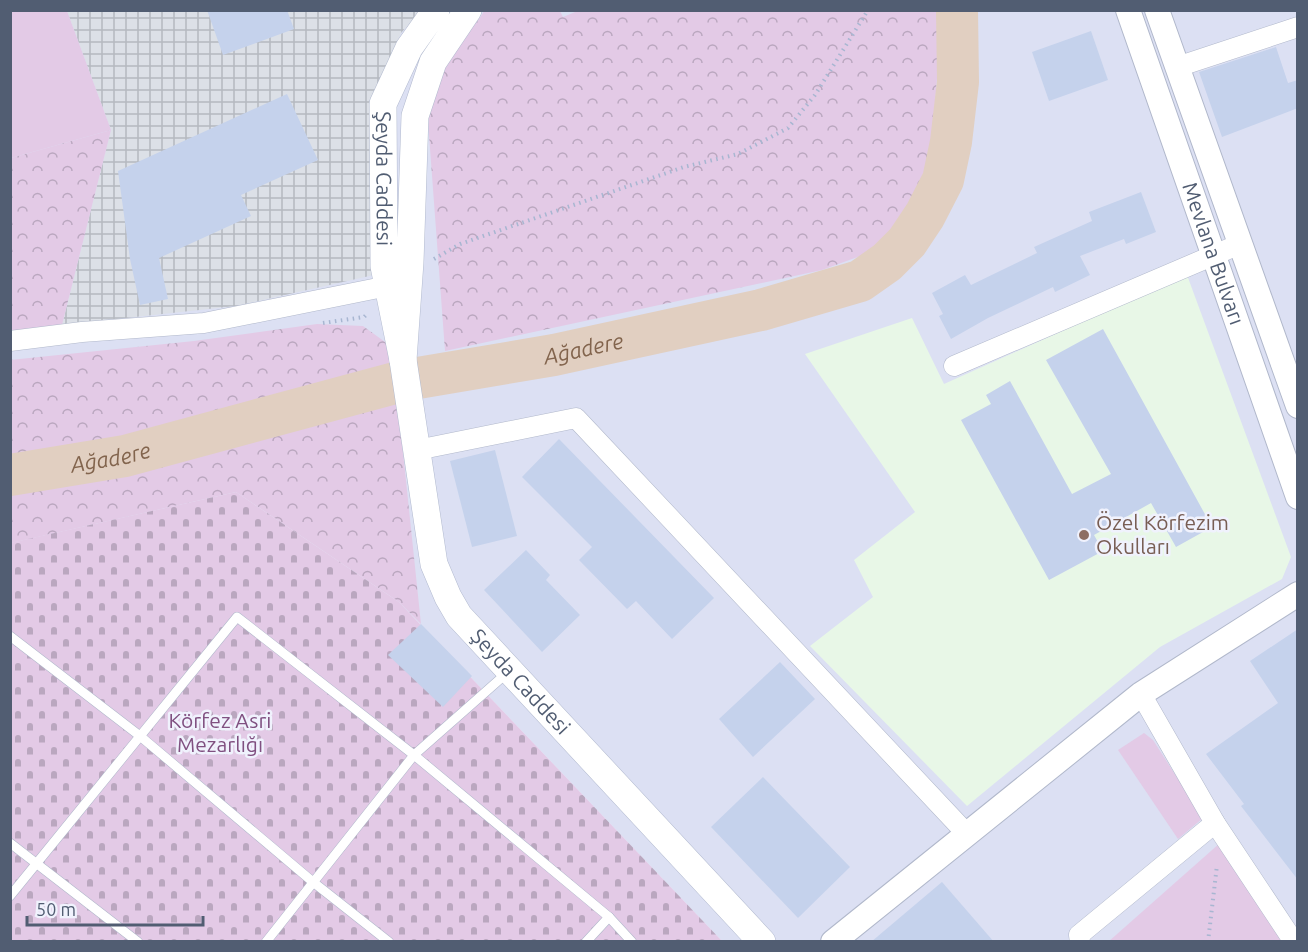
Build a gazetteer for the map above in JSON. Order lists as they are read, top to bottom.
{
  "streets": {
    "main road": ["Şeyda Caddesi"],
    "street": ["Mevlana Bulvarı"]
  },
  "water": ["Ağadere"],
  "parks": ["Körfez Asri Mezarlığı"],
  "places": ["Özel Körfezim Okulları"],
  "scale_bar": "50 m"
}
